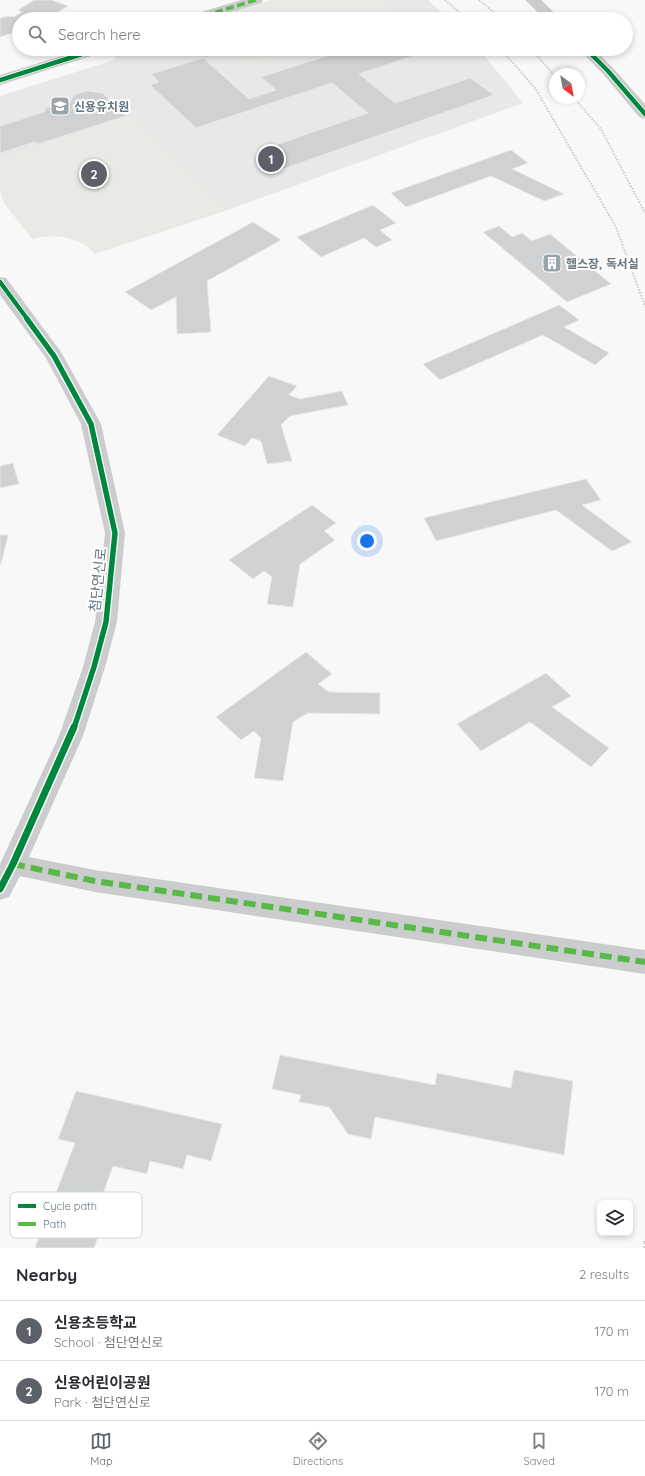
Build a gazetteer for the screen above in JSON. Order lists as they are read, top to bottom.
{
  "streets": {
    "street": ["첨단연신로"]
  },
  "places": {
    "school or university": ["신용유치원"],
    "building": ["헬스장, 독서실"]
  },
  "legend": ["Cycle path", "Path"],
  "north": "bottom right",
  "page": {
    "search": "Search here",
    "pins": ["1", "2"],
    "heading": ["Nearby", "2 results"],
    "list": [
      {
        "mark": "1",
        "name": "신용초등학교",
        "note": "School · 첨단연신로",
        "value": "170 m"
      },
      {
        "mark": "2",
        "name": "신용어린이공원",
        "note": "Park · 첨단연신로",
        "value": "170 m"
      }
    ],
    "nav": ["Map", "Directions", "Saved"]
  }
}
